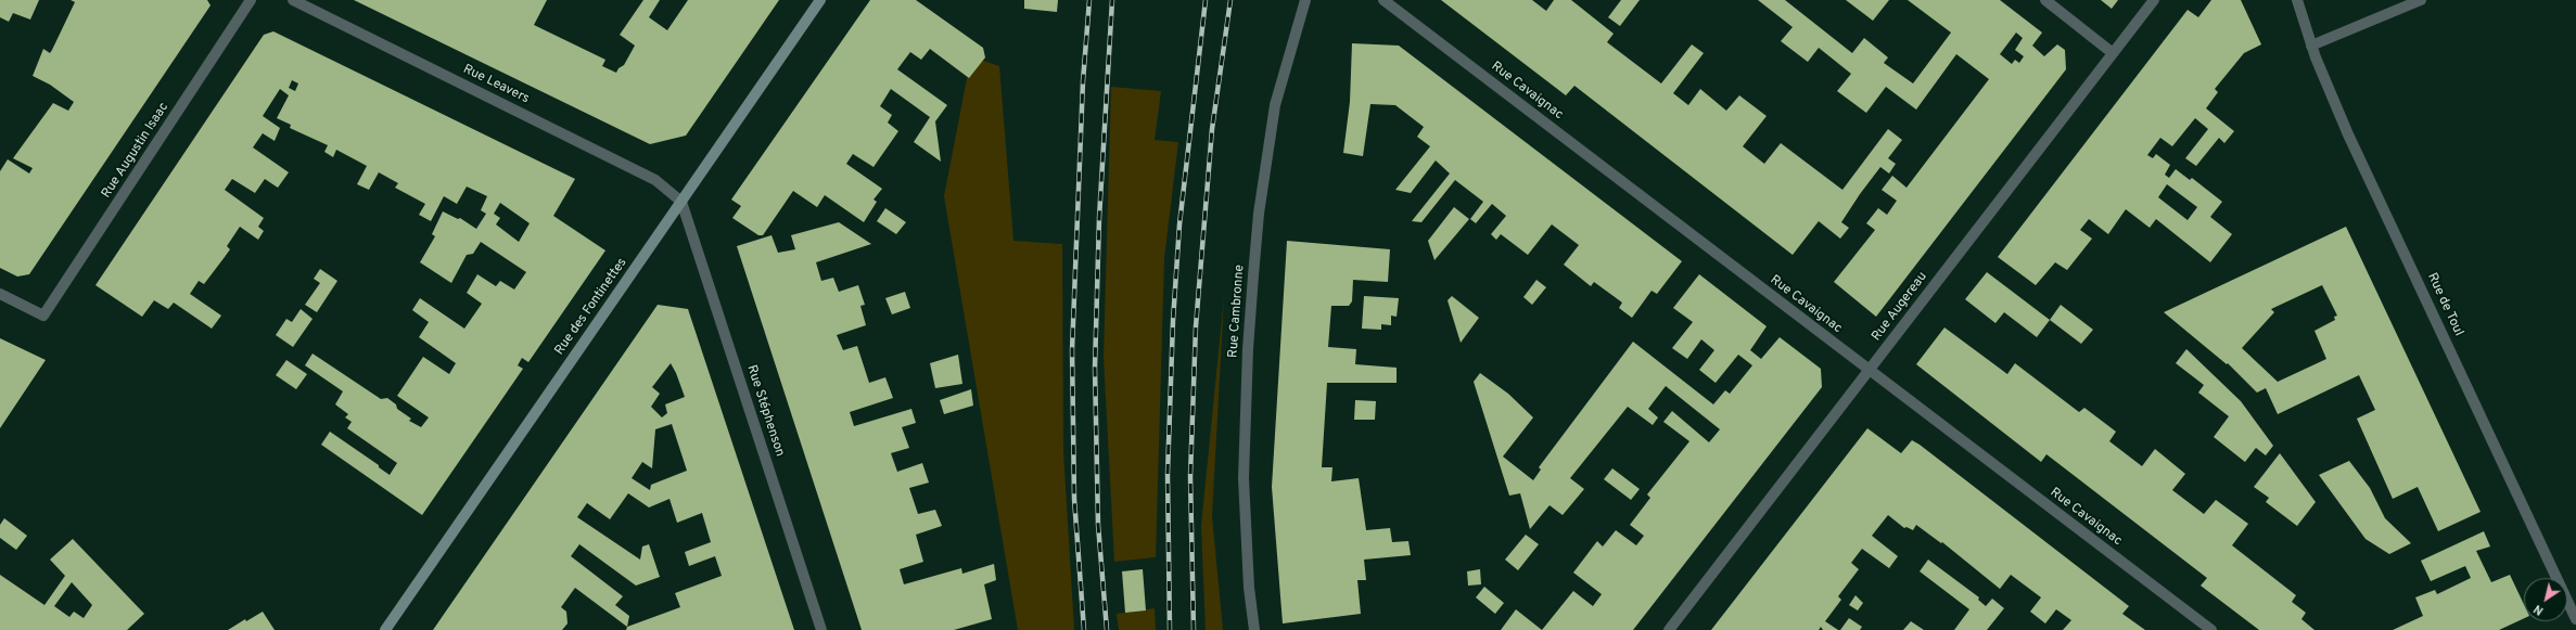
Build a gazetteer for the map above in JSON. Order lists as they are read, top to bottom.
{
  "streets": {
    "main road": ["Rue des Fontinettes"],
    "street": [
      "Rue Leavers",
      "Rue Cavaignac",
      "Rue Augustin Isaac",
      "Rue de Toul",
      "Rue Augereau",
      "Rue Cambronne",
      "Rue Stéphenson"
    ]
  },
  "crossings": [
    ["Rue Leavers", "Rue des Fontinettes"],
    ["Rue Leavers", "Rue Stéphenson"],
    ["Rue Cavaignac", "Rue Augereau"],
    ["Rue des Fontinettes", "Rue Stéphenson"]
  ],
  "north": "bottom left"
}
